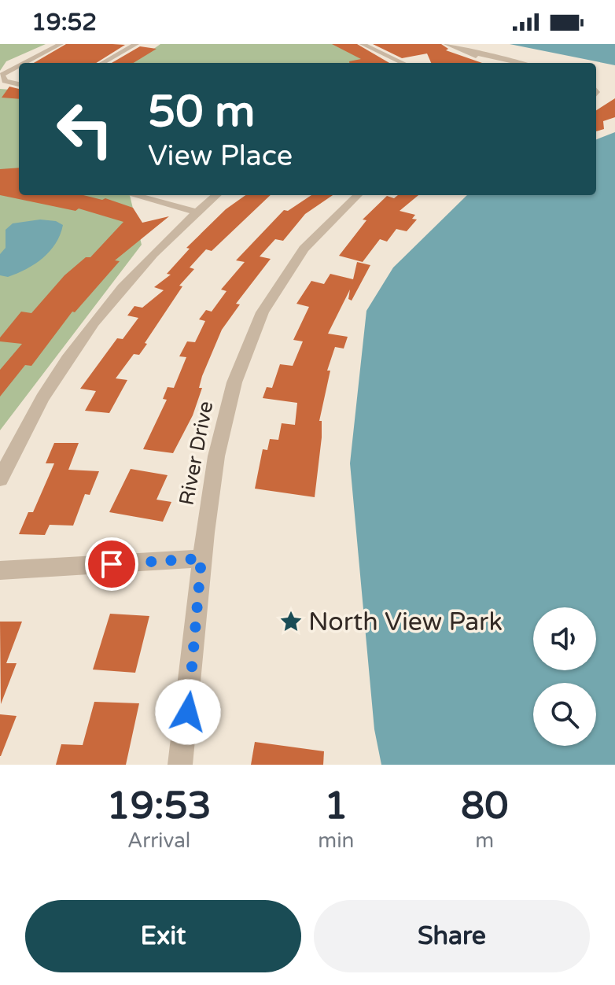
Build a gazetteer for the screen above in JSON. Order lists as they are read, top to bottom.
{
  "streets": {
    "street": ["River Drive"]
  },
  "places": {
    "place": ["North View Park"]
  },
  "page": {
    "status": "19:52",
    "turn": ["50 m", "View Place"],
    "eta": [
      "19:53",
      "Arrival",
      "1",
      "min",
      "80",
      "m"
    ],
    "buttons": ["Exit", "Share"]
  }
}
